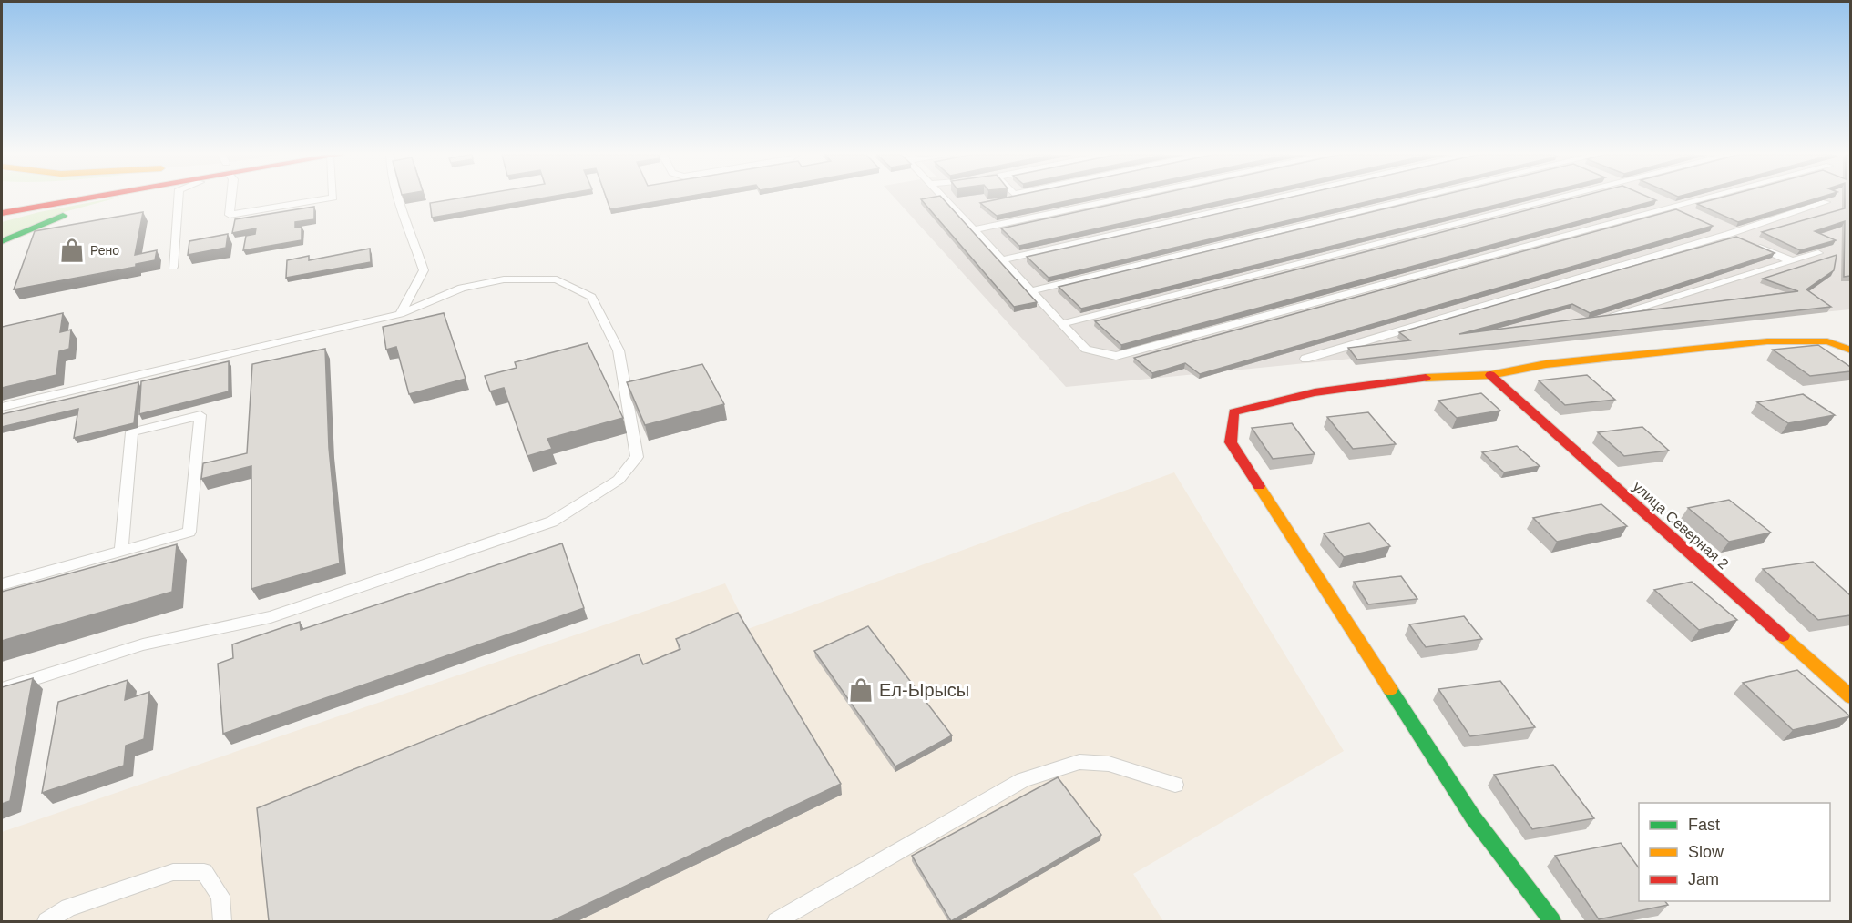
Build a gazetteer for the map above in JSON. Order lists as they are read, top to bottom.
{
  "streets": {
    "main road": ["улица Северная 2"]
  },
  "places": {
    "shop": ["Рено", "Ел-Ырысы"]
  },
  "legend": ["Fast", "Slow", "Jam"]
}
